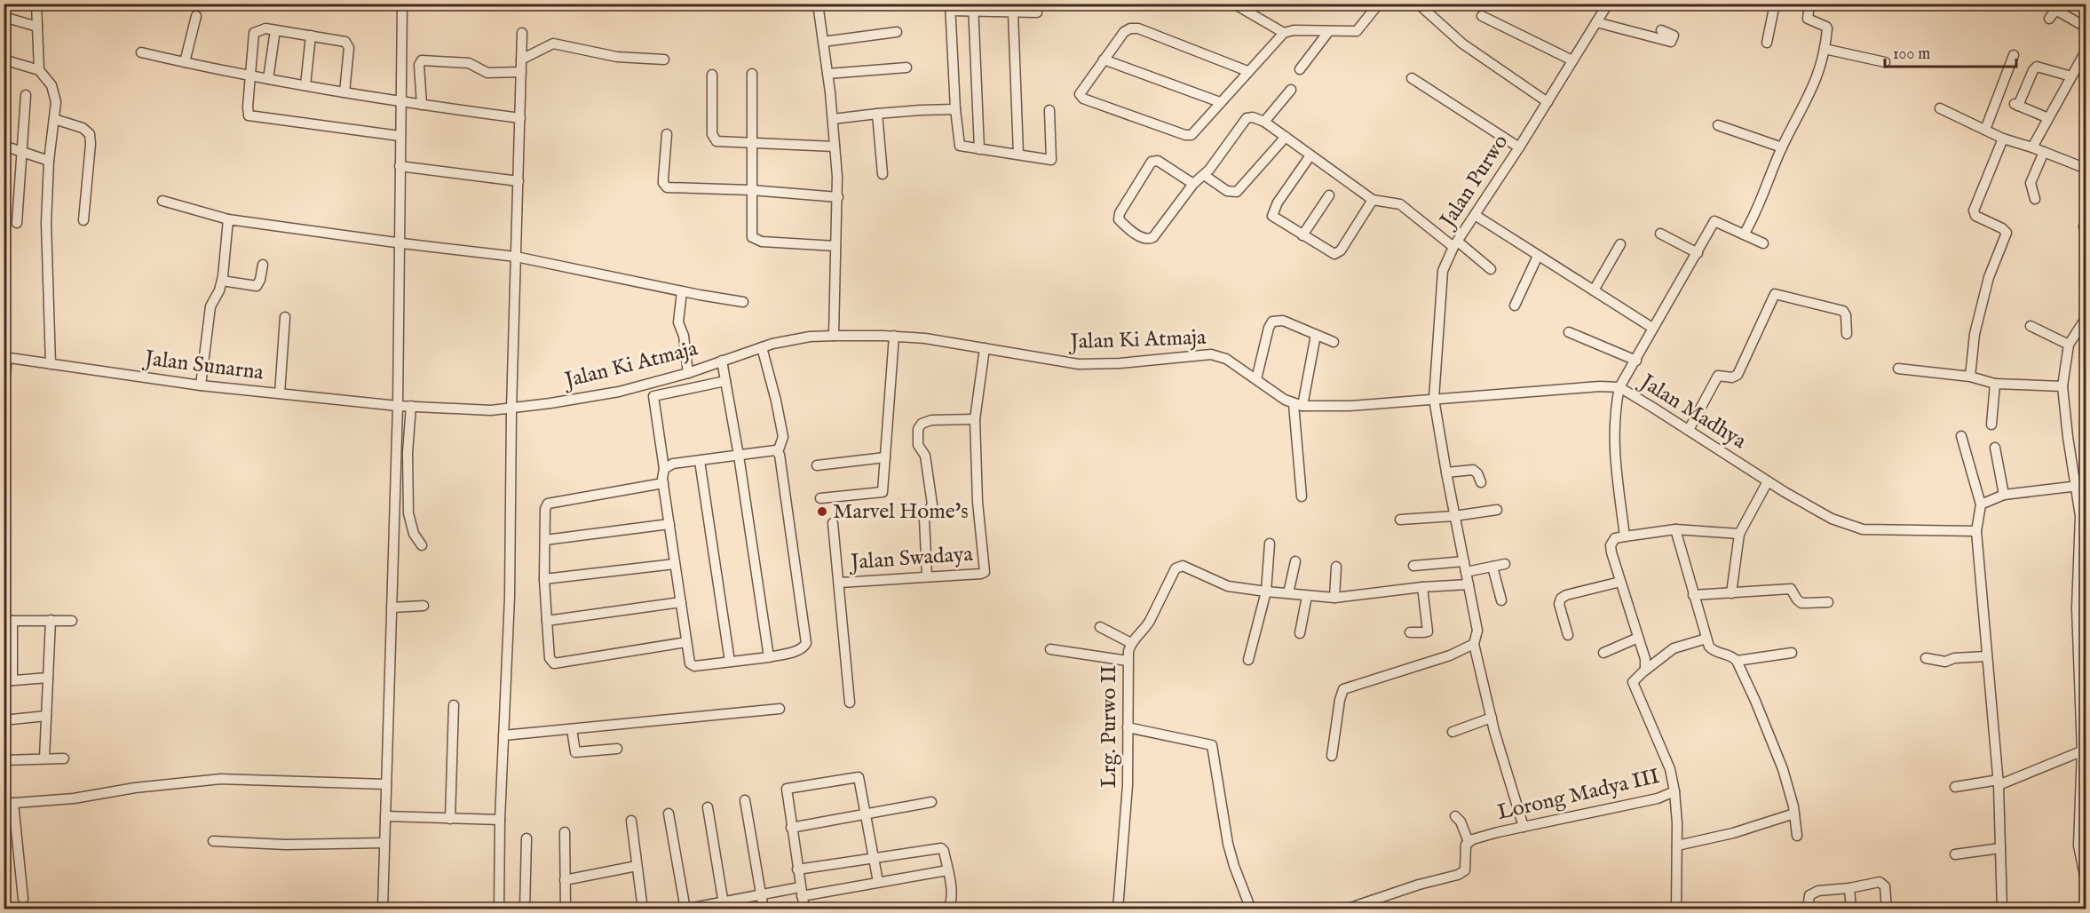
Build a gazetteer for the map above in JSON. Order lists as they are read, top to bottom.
{
  "streets": {
    "street": [
      "Jalan Purwo",
      "Jalan Ki Atmaja",
      "Jalan Sunarna",
      "Jalan Madhya",
      "Jalan Swadaya",
      "Lrg. Purwo II",
      "Lorong Madya III"
    ]
  },
  "crossings": [
    ["Jalan Purwo", "Jalan Madhya"],
    ["Jalan Ki Atmaja", "Jalan Sunarna"],
    ["Jalan Ki Atmaja", "Jalan Swadaya"]
  ],
  "places": ["Marvel Home's"],
  "scale_bar": "100 m"
}
